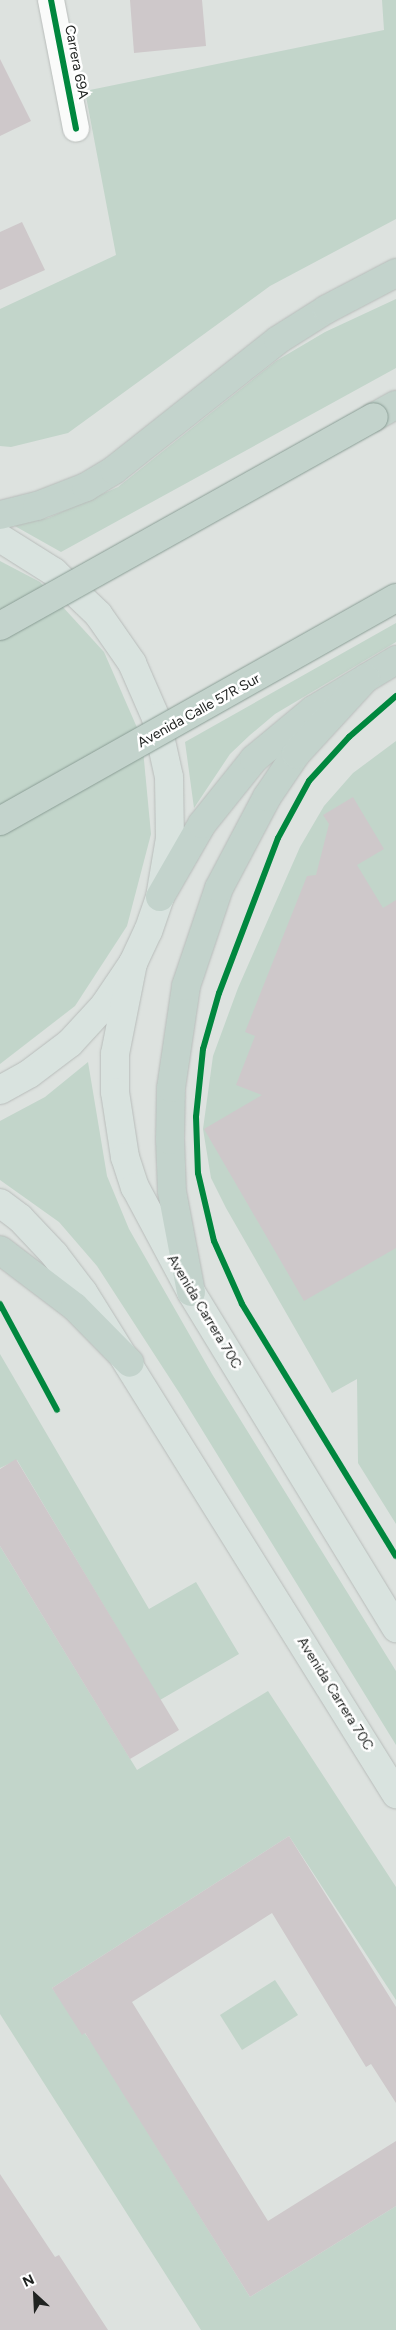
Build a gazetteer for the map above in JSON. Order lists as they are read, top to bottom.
{
  "streets": {
    "highway": ["Avenida Calle 57R Sur"],
    "main road": ["Avenida Carrera 70C"],
    "street": ["Carrera 69A"]
  },
  "north": "top left"
}
